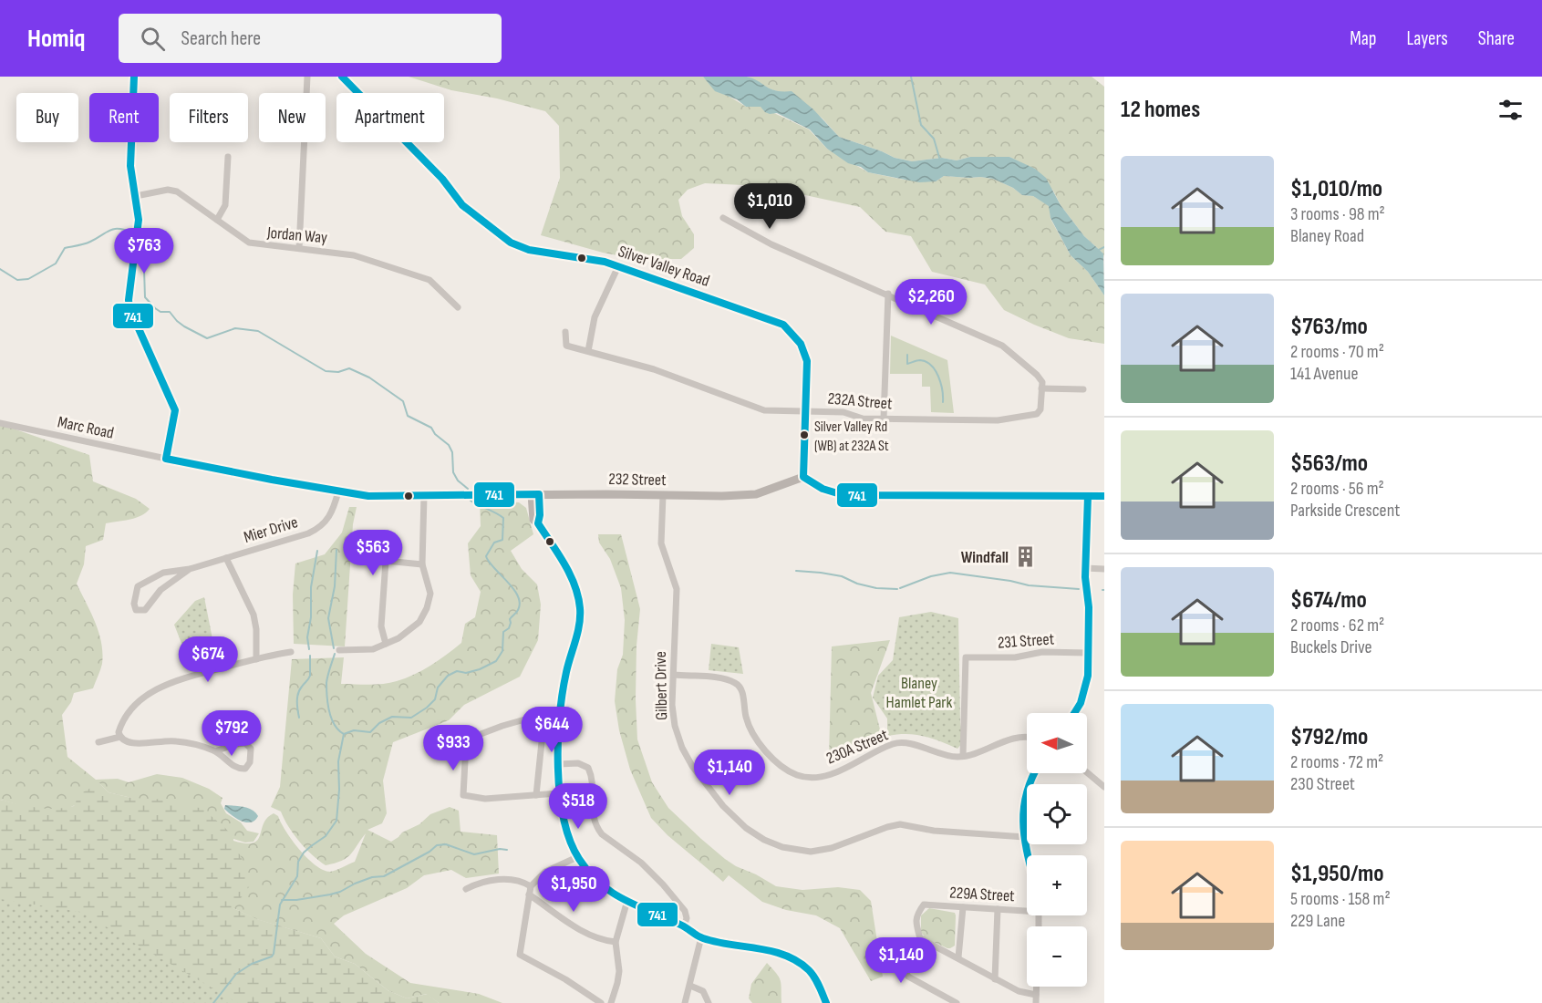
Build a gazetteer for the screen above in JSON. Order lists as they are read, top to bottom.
{
  "streets": {
    "street": [
      "Jordan Way",
      "Silver Valley Road",
      "232A Street",
      "Marc Road",
      "232 Street",
      "Mier Drive",
      "231 Street",
      "Gilbert Drive",
      "230A Street",
      "229A Street"
    ]
  },
  "crossings": [
    ["Silver Valley Road", "232A Street"],
    ["Silver Valley Road", "232 Street"],
    ["Marc Road", "232 Street"],
    ["232 Street", "Mier Drive"],
    ["232 Street", "Gilbert Drive"],
    ["231 Street", "230A Street"],
    ["Gilbert Drive", "230A Street"]
  ],
  "parks": ["Blaney Hamlet Park"],
  "places": {
    "other": ["Silver Valley Rd (WB) at 232A St"],
    "building": ["Windfall"]
  },
  "lines": ["transit line 741"],
  "north": "left",
  "page": {
    "header": "Homiq",
    "search": "Search here",
    "nav": ["Map", "Layers", "Share"],
    "heading": "12 homes",
    "chip": [
      "Buy",
      "Rent",
      "Filters",
      "New",
      "Apartment"
    ],
    "list": [
      {
        "name": "$1,010/mo",
        "note": "3 rooms · 98 m² · Blaney Road"
      },
      {
        "name": "$763/mo",
        "note": "2 rooms · 70 m² · 141 Avenue"
      },
      {
        "name": "$563/mo",
        "note": "2 rooms · 56 m² · Parkside Crescent"
      },
      {
        "name": "$674/mo",
        "note": "2 rooms · 62 m² · Buckels Drive"
      },
      {
        "name": "$792/mo",
        "note": "2 rooms · 72 m² · 230 Street"
      },
      {
        "name": "$1,950/mo",
        "note": "5 rooms · 158 m² · 229 Lane"
      }
    ],
    "price": [
      "$1,010",
      "$763",
      "$2,260",
      "$563",
      "$674",
      "$644",
      "$792",
      "$933",
      "$1,140",
      "$518",
      "$1,950",
      "$1,140"
    ],
    "map_buttons": ["+", "−"]
  }
}
